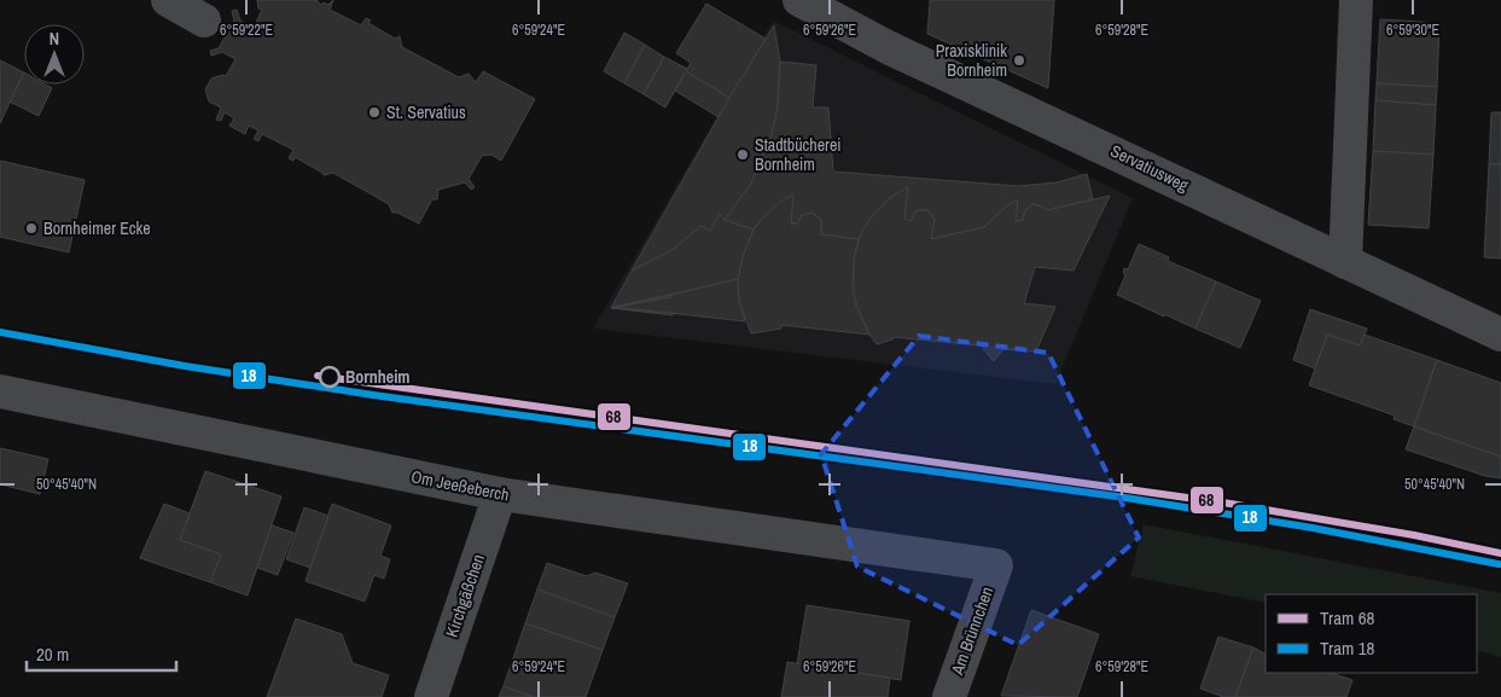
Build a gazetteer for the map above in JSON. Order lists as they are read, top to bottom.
{
  "streets": {
    "street": [
      "Servatiusweg",
      "Om Jeeßeberch",
      "Kirchgäßchen",
      "Am Brünnchen"
    ]
  },
  "crossings": [
    ["Om Jeeßeberch", "Kirchgäßchen"],
    ["Om Jeeßeberch", "Am Brünnchen"]
  ],
  "places": [
    "Praxisklinik Bornheim",
    "St. Servatius",
    "Stadtbücherei Bornheim",
    "Bornheimer Ecke",
    "Bornheim"
  ],
  "lines": ["tram line 18", "tram line 68"],
  "legend": ["Tram 68", "Tram 18"],
  "scale_bar": "20 m",
  "north": "top",
  "coordinates": [
    "6°59'22\"E",
    "6°59'24\"E",
    "6°59'26\"E",
    "6°59'28\"E",
    "6°59'30\"E",
    "50°45'40\"N"
  ]
}
